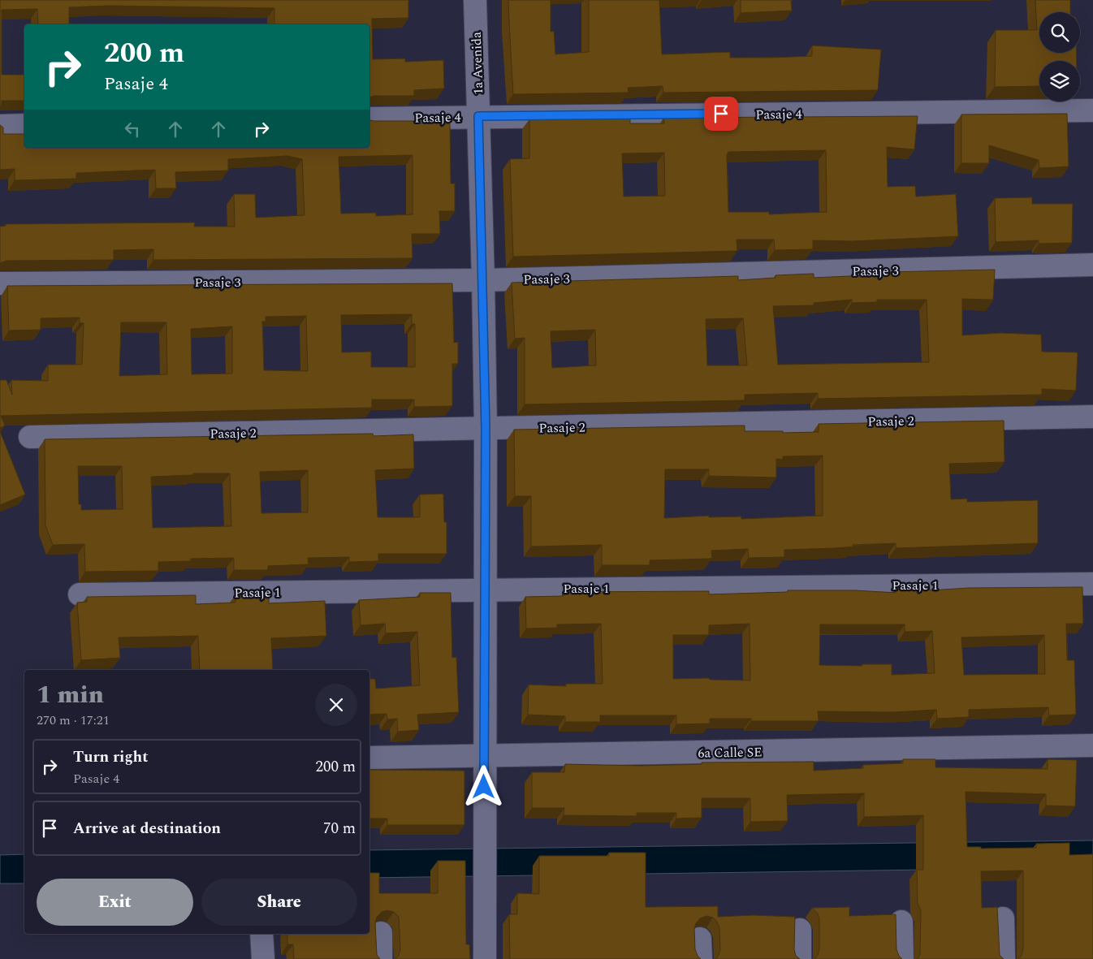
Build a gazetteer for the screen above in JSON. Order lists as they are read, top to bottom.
{
  "streets": {
    "street": [
      "1a Avenida",
      "Pasaje 4",
      "Pasaje 3",
      "Pasaje 2",
      "Pasaje 1",
      "6a Calle SE"
    ]
  },
  "crossings": [
    ["1a Avenida", "Pasaje 4"],
    ["1a Avenida", "Pasaje 3"],
    ["1a Avenida", "Pasaje 2"],
    ["1a Avenida", "Pasaje 1"],
    ["1a Avenida", "6a Calle SE"]
  ],
  "page": {
    "turn": ["200 m", "Pasaje 4"],
    "heading": ["1 min", "270 m · 17:21"],
    "list": [
      {
        "name": "Turn right",
        "note": "Pasaje 4",
        "value": "200 m"
      },
      {
        "name": "Arrive at destination",
        "value": "70 m"
      }
    ],
    "buttons": ["Exit", "Share"]
  }
}
